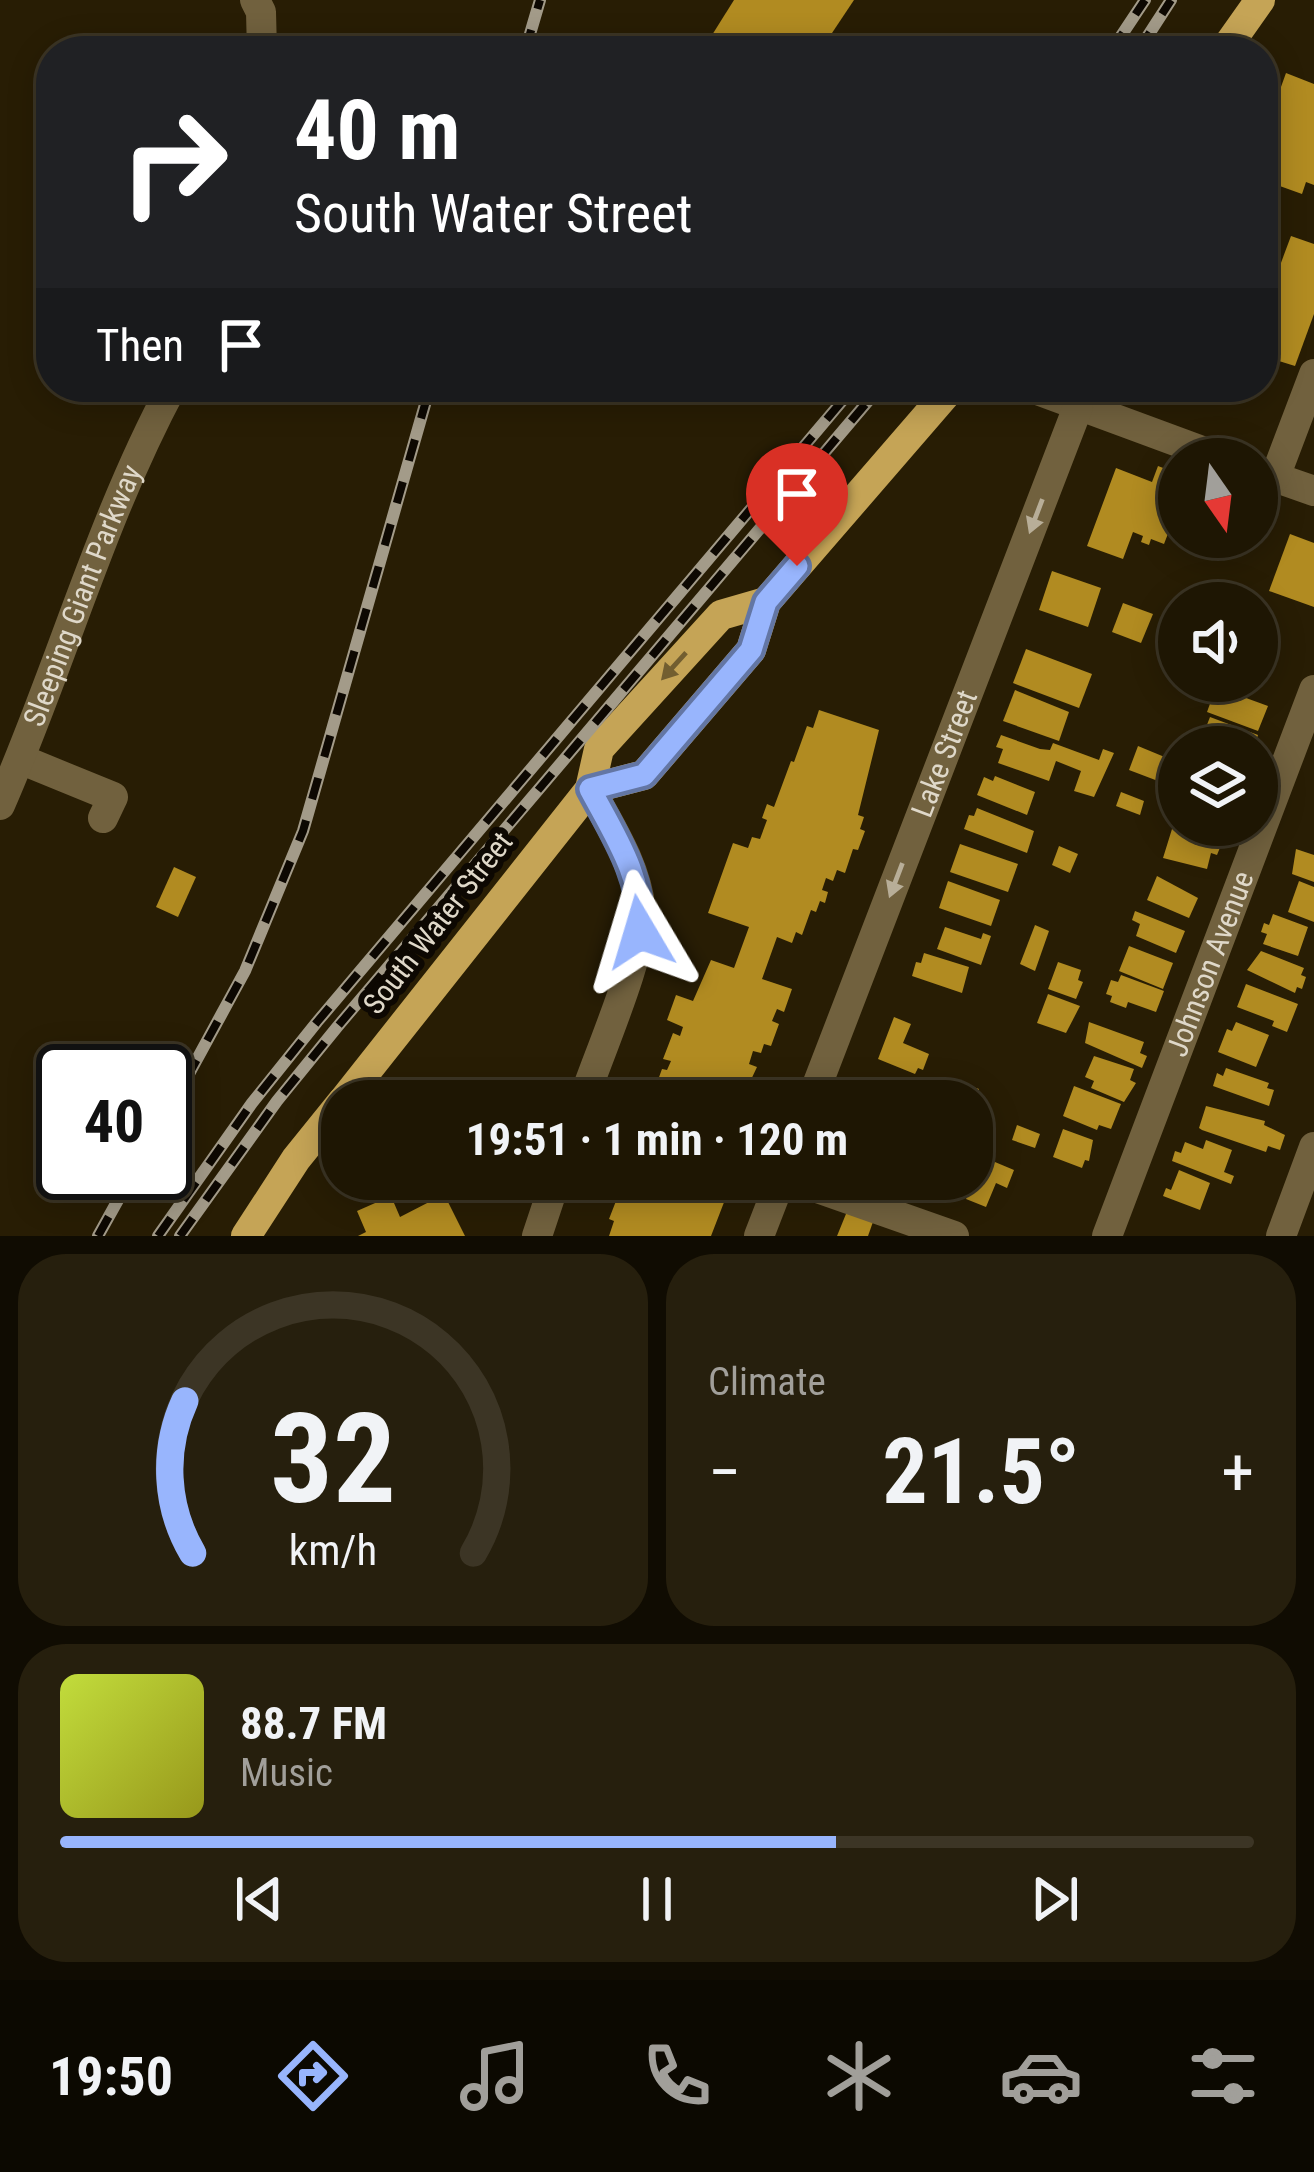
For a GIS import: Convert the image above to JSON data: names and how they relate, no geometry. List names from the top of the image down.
{
  "streets": {
    "main road": ["South Water Street"],
    "street": ["Sleeping Giant Parkway", "Lake Street", "Johnson Avenue"]
  },
  "one_way": ["Lake Street"],
  "north": "bottom",
  "page": {
    "turn": ["40 m", "South Water Street"],
    "then": "Then",
    "limit": "40",
    "trip": "19:51 · 1 min · 120 m",
    "tile": "Climate",
    "heat": ["−", "21.5°", "+"],
    "song": ["88.7 FM", "Music"],
    "tabs": "19:50",
    "gauge": ["32", "km/h"]
  }
}
